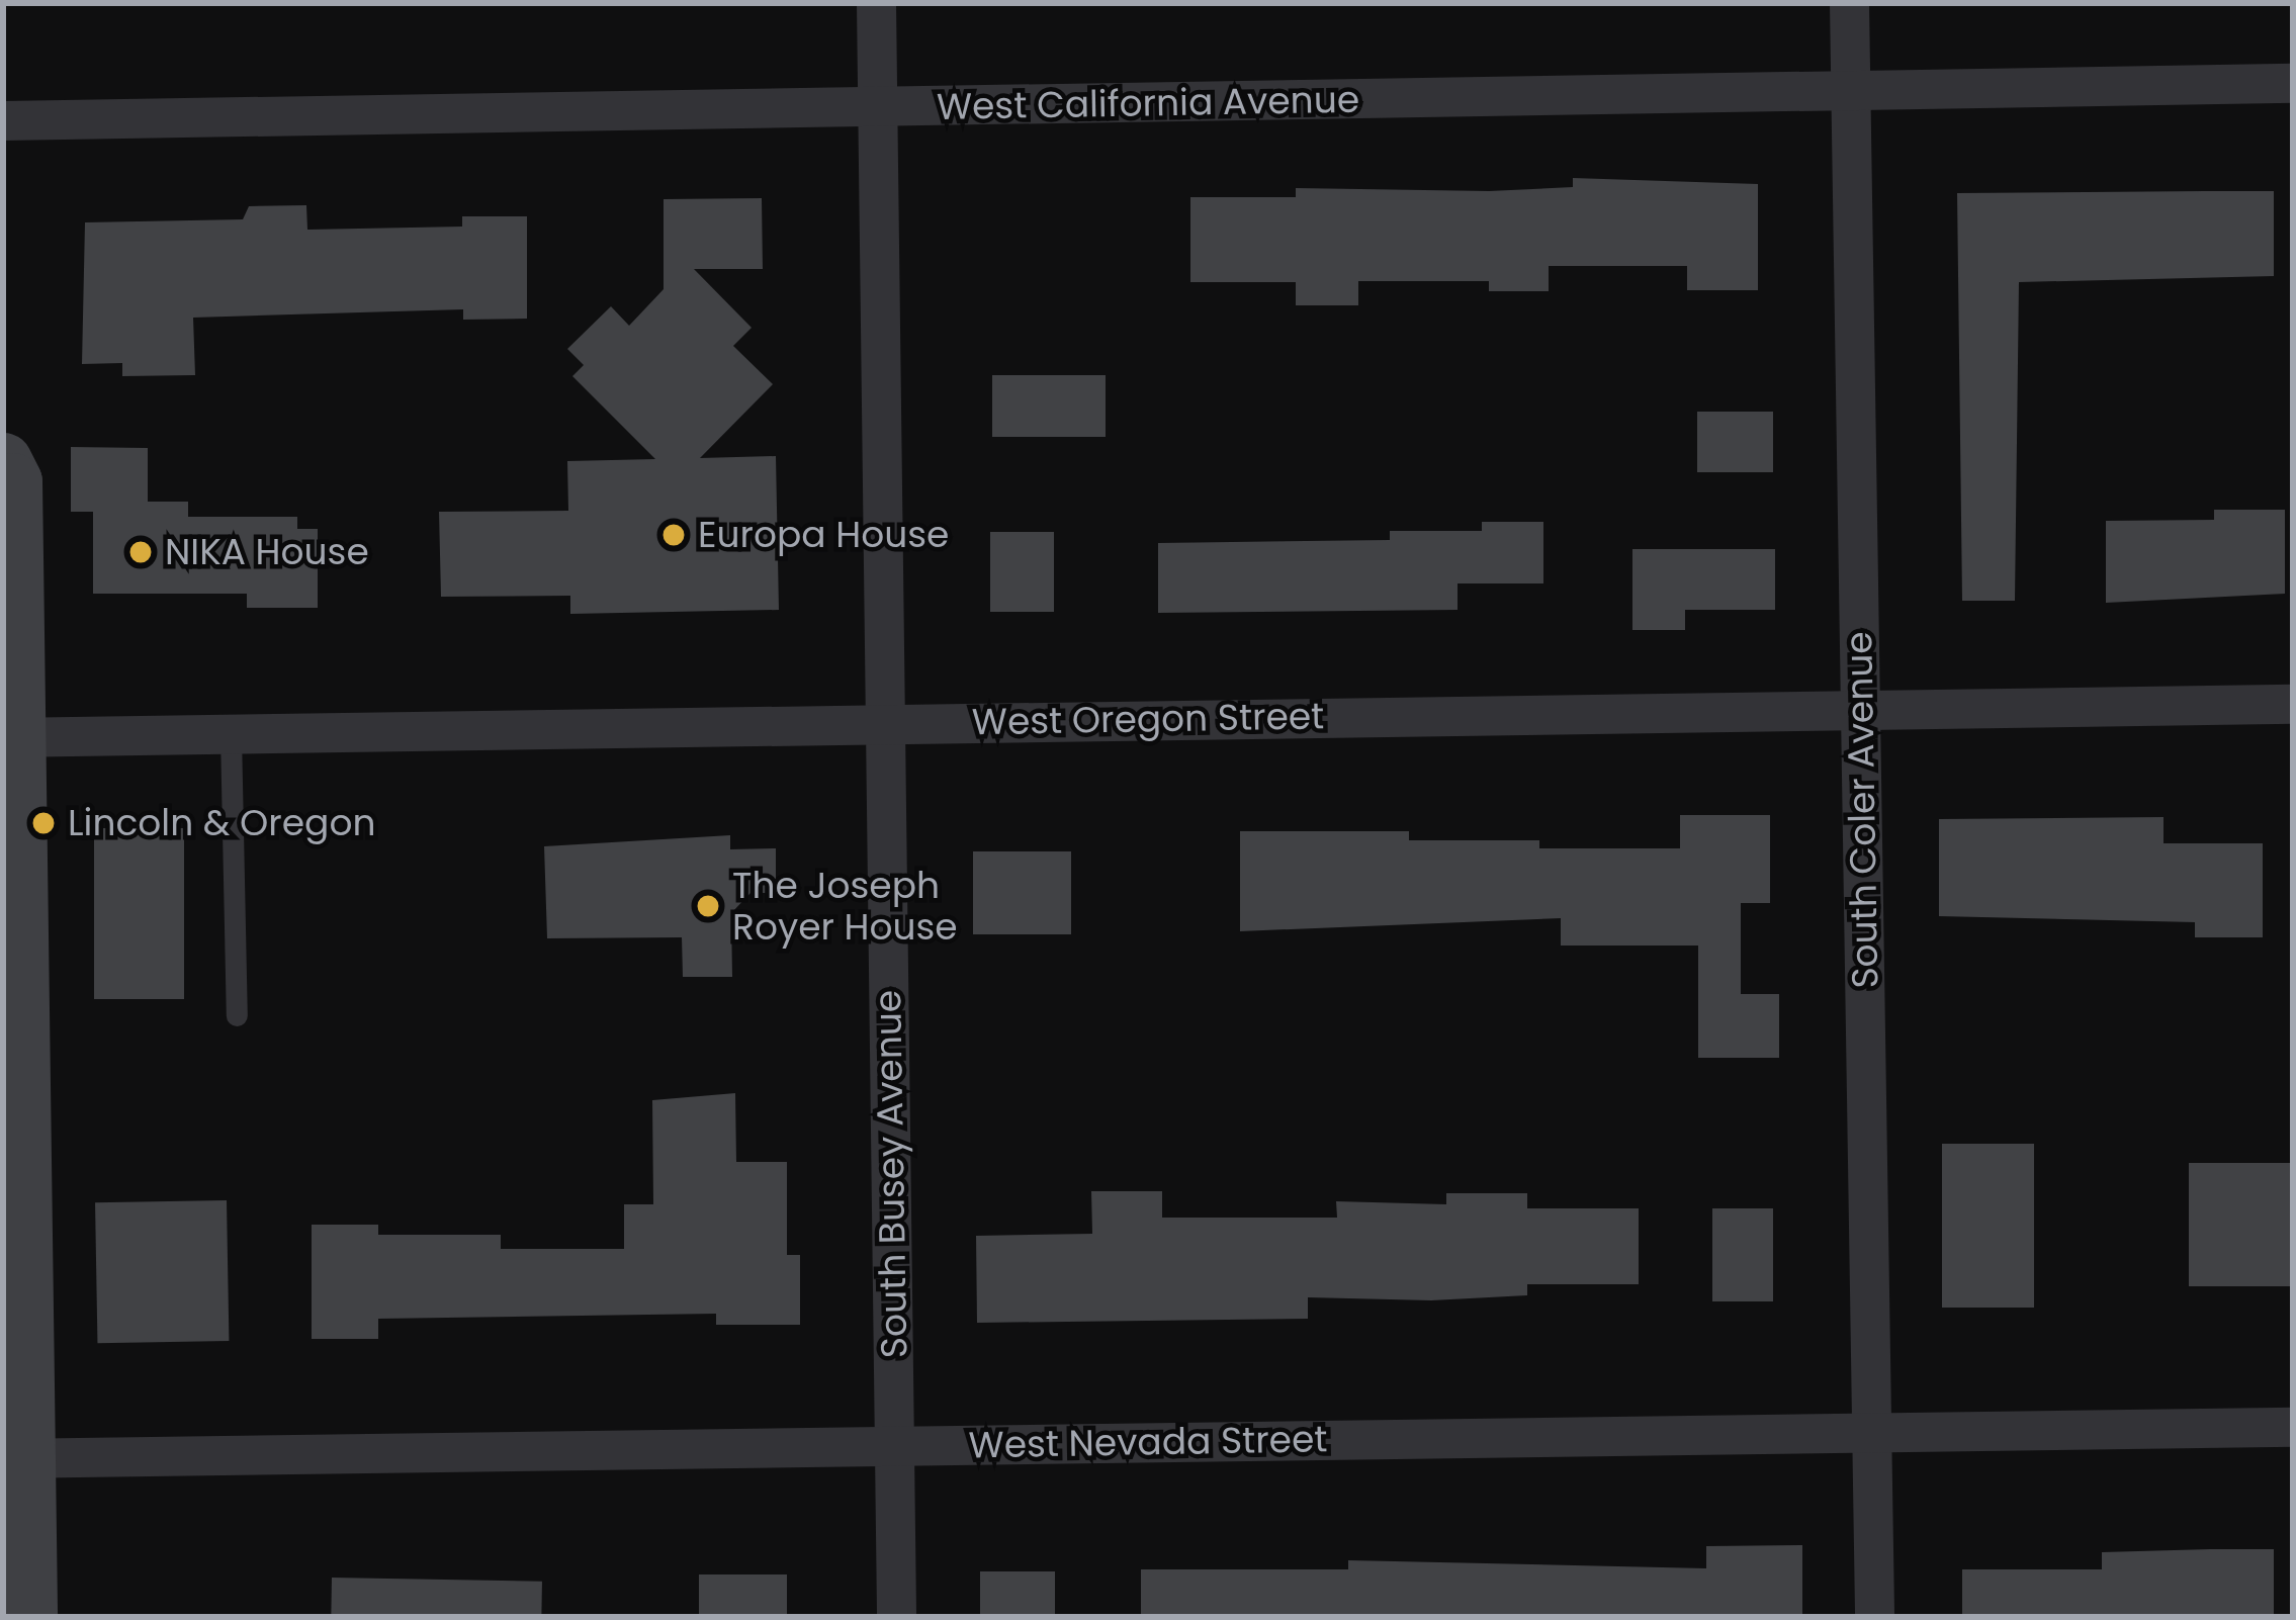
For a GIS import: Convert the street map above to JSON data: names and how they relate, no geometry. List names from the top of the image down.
{
  "streets": {
    "street": [
      "West California Avenue",
      "West Oregon Street",
      "South Coler Avenue",
      "South Busey Avenue",
      "West Nevada Street"
    ]
  },
  "crossings": [
    ["West California Avenue", "South Coler Avenue"],
    ["West California Avenue", "South Busey Avenue"],
    ["West Oregon Street", "South Coler Avenue"],
    ["West Oregon Street", "South Busey Avenue"],
    ["South Coler Avenue", "West Nevada Street"],
    ["South Busey Avenue", "West Nevada Street"]
  ],
  "places": [
    "Europa House",
    "NIKA House",
    "Lincoln & Oregon",
    "The Joseph Royer House"
  ]
}
